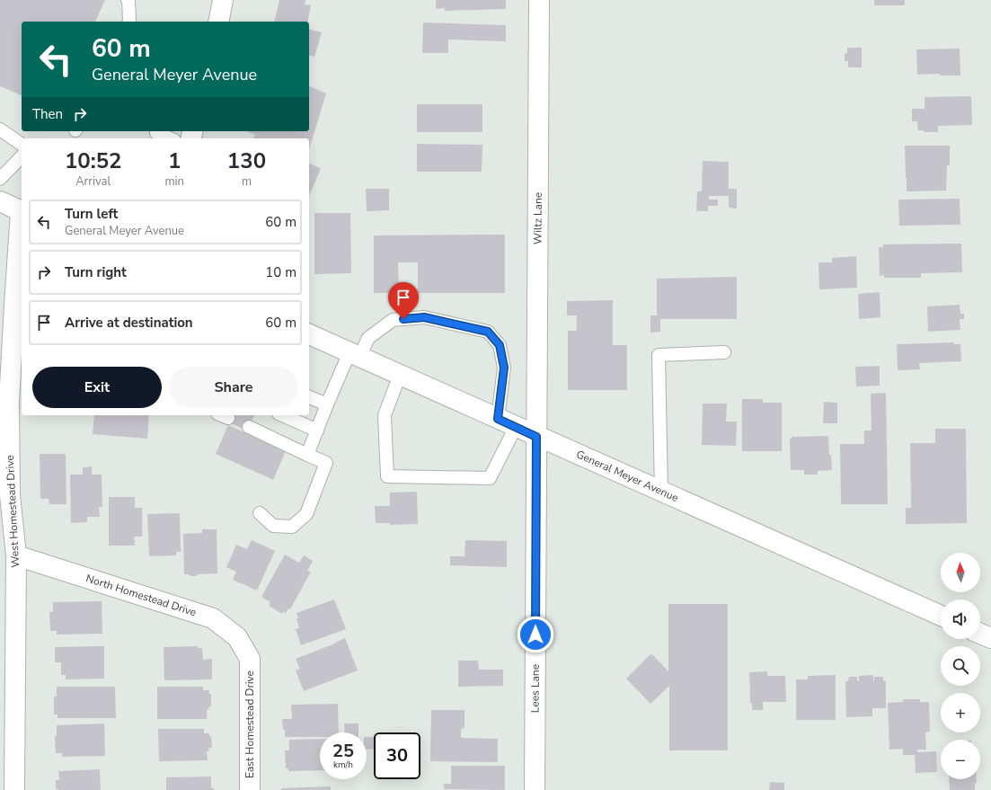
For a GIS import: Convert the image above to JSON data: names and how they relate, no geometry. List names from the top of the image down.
{
  "streets": {
    "street": [
      "Wiltz Lane",
      "General Meyer Avenue",
      "West Homestead Drive",
      "North Homestead Drive",
      "Lees Lane",
      "East Homestead Drive"
    ]
  },
  "crossings": [
    ["Wiltz Lane", "General Meyer Avenue"],
    ["Wiltz Lane", "Lees Lane"],
    ["General Meyer Avenue", "Lees Lane"],
    ["West Homestead Drive", "North Homestead Drive"],
    ["North Homestead Drive", "East Homestead Drive"]
  ],
  "north": "top",
  "page": {
    "turn": ["60 m", "General Meyer Avenue"],
    "then": "Then",
    "eta": [
      "10:52",
      "Arrival",
      "1",
      "min",
      "130",
      "m"
    ],
    "list": [
      {
        "name": "Turn left",
        "note": "General Meyer Avenue",
        "value": "60 m"
      },
      {
        "name": "Turn right",
        "value": "10 m"
      },
      {
        "name": "Arrive at destination",
        "value": "60 m"
      }
    ],
    "buttons": ["Exit", "Share"],
    "map_buttons": ["+", "−"],
    "speed": "25 km/h",
    "limit": "30"
  }
}
